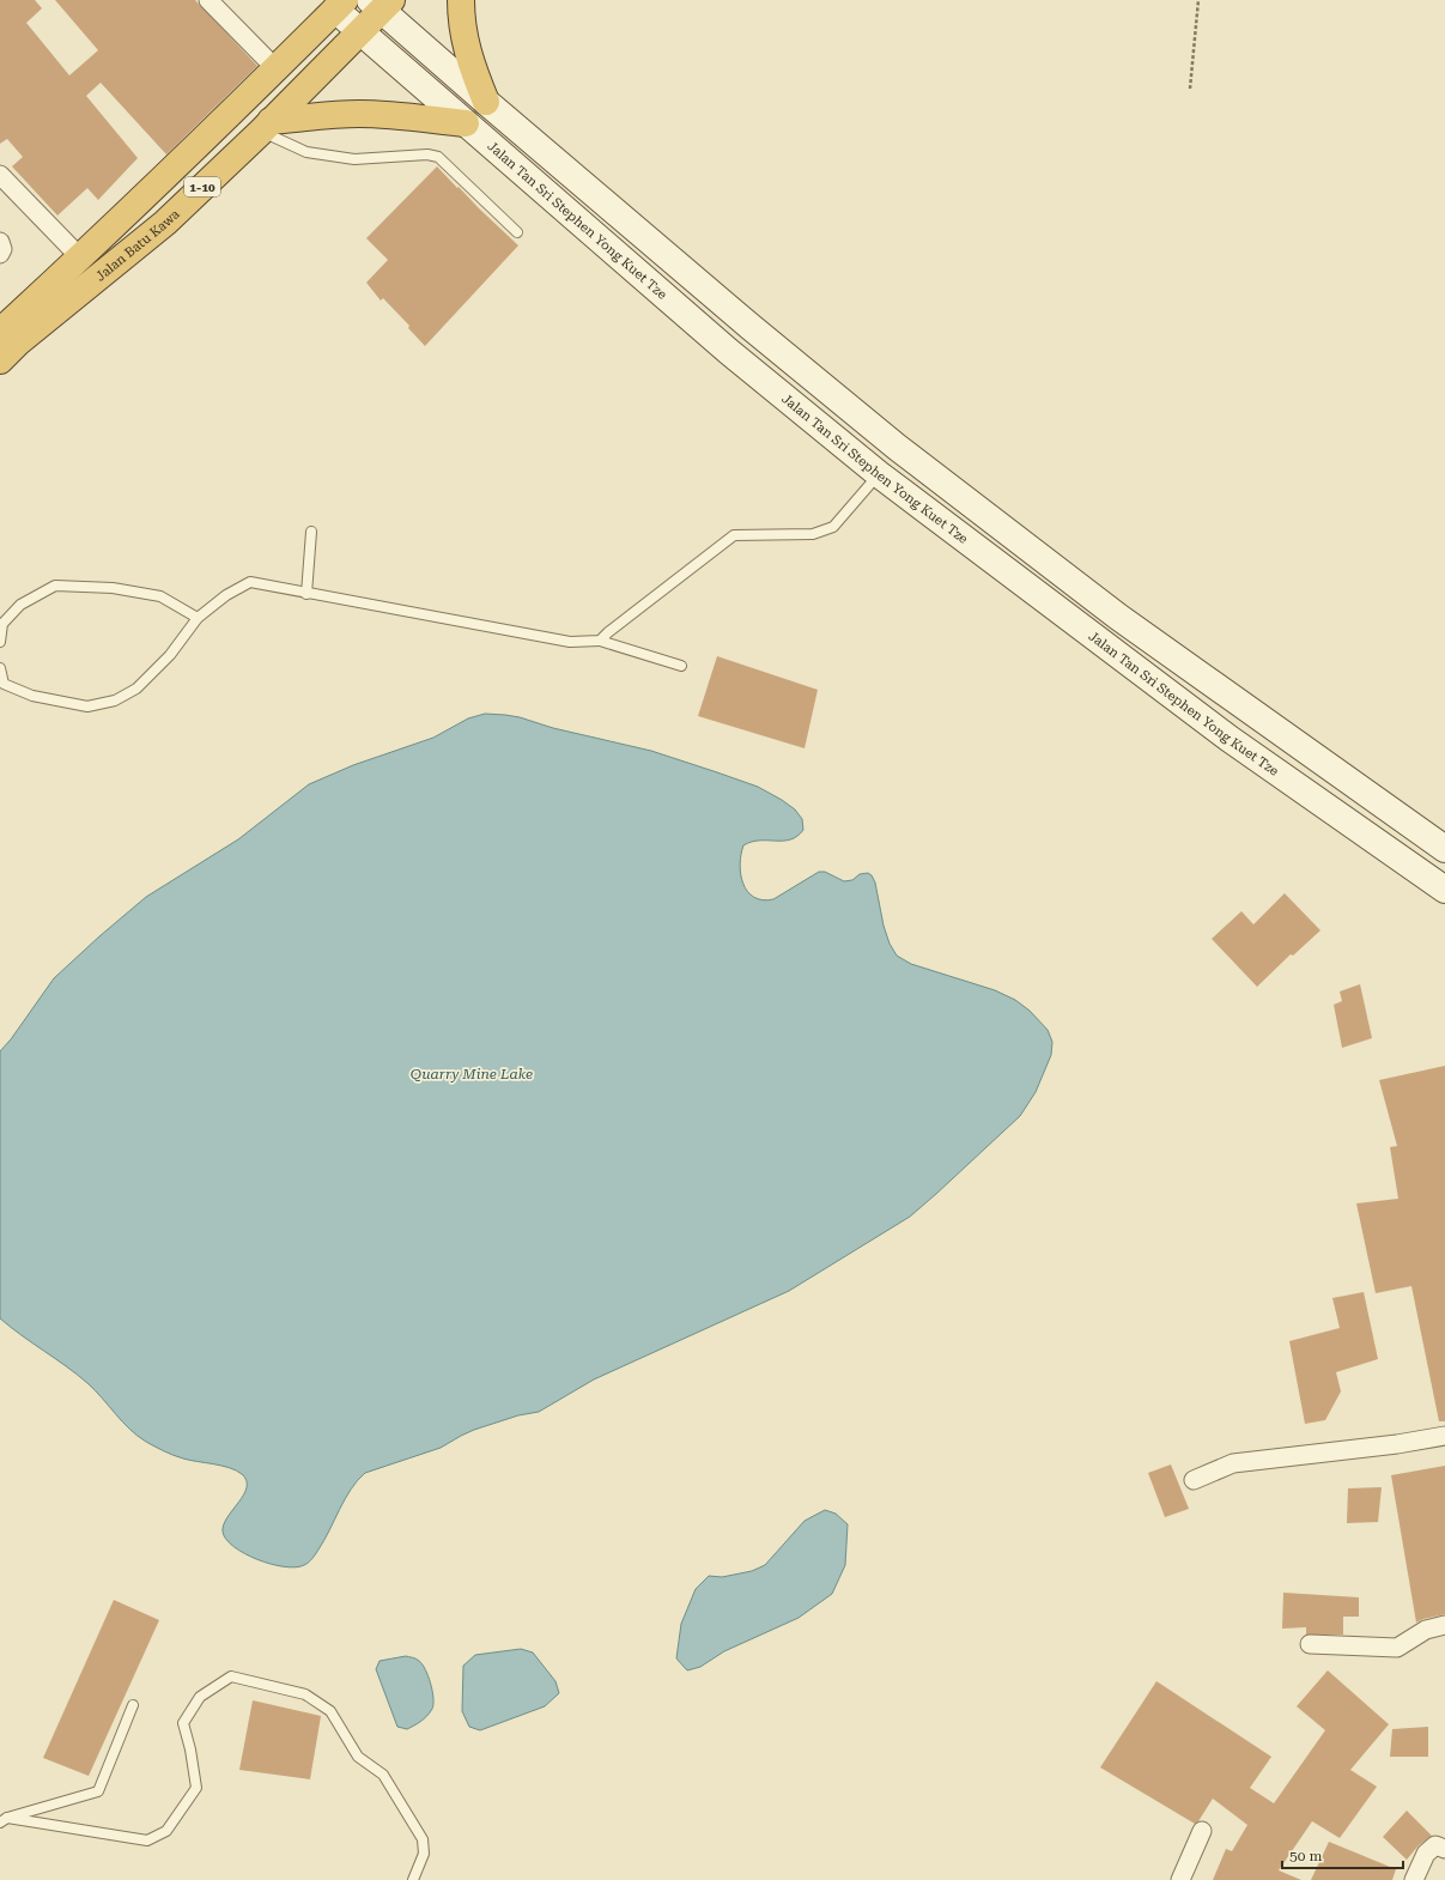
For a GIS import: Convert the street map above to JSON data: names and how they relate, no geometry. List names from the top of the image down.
{
  "streets": {
    "highway": ["1-10", "Jalan Batu Kawa"],
    "main road": ["Jalan Tan Sri Stephen Yong Kuet Tze"]
  },
  "crossings": [
    ["Jalan Tan Sri Stephen Yong Kuet Tze", "Jalan Batu Kawa"]
  ],
  "water": ["Quarry Mine Lake"],
  "scale_bar": "50 m"
}
